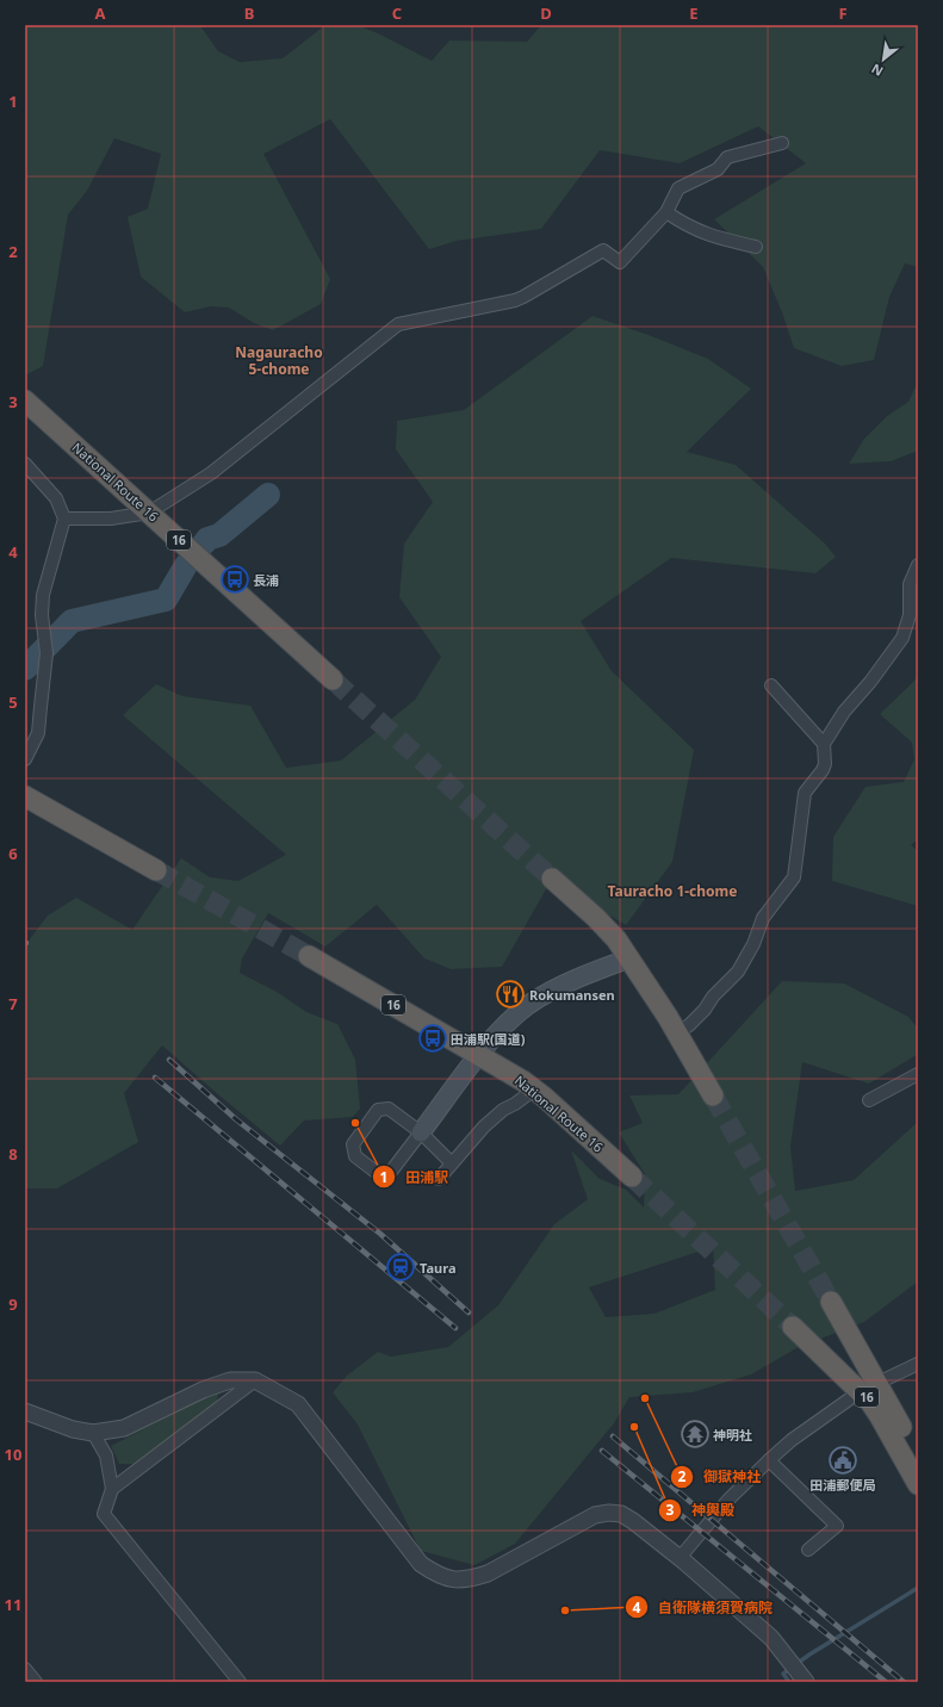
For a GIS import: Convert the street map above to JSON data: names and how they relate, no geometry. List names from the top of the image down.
{
  "streets": {
    "highway": ["National Route 16", "16"]
  },
  "districts": ["Nagauracho 5-chome", "Tauracho 1-chome"],
  "places": {
    "bus stop": ["長浦", "田浦駅(国道)"],
    "restaurant": ["Rokumansen"],
    "other": [
      "田浦駅",
      "御獄神社",
      "神輿殿",
      "自衛隊横須賀病院"
    ],
    "station": ["Taura"],
    "temple": ["神明社"],
    "public building": ["田浦郵便局"]
  },
  "north": "bottom left",
  "grid": {
    "columns": [
      "A",
      "B",
      "C",
      "D",
      "E",
      "F"
    ],
    "rows": [
      "1",
      "2",
      "3",
      "4",
      "5",
      "6",
      "7",
      "8",
      "9",
      "10",
      "11"
    ]
  }
}
